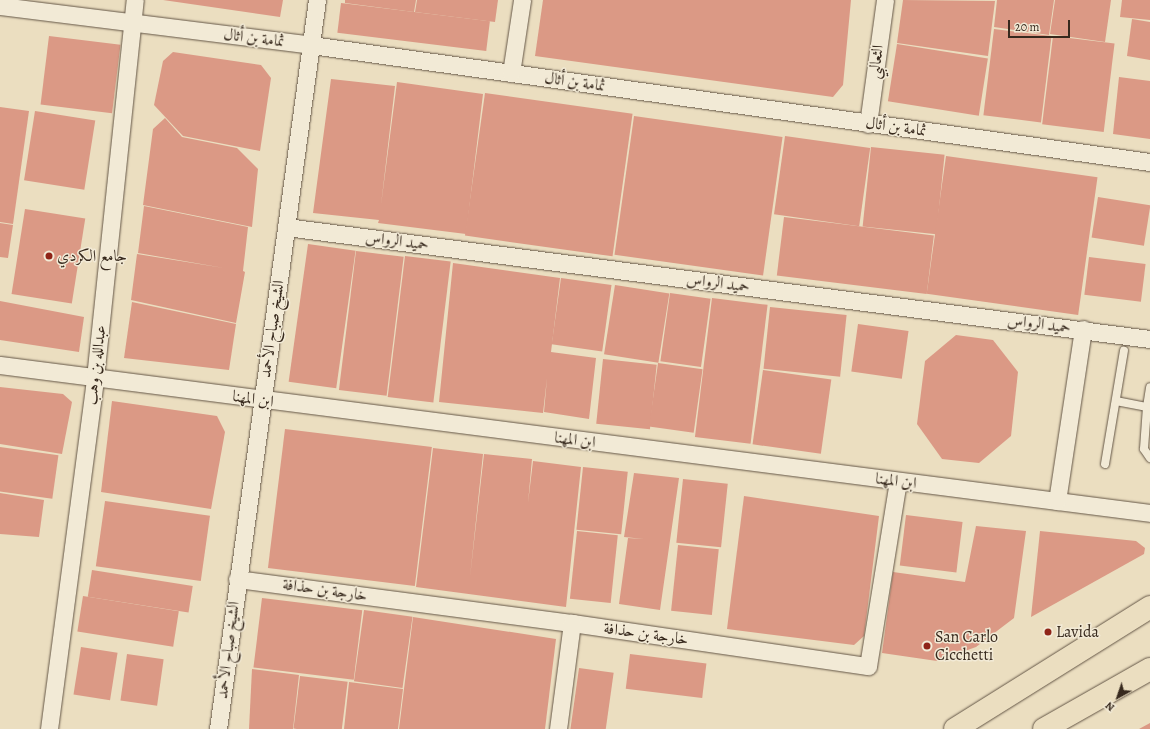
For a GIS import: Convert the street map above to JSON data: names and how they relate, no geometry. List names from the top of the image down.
{
  "streets": {
    "street": [
      "ثمامة بن أثال",
      "الثعالبي",
      "حميد الرواس",
      "الشيخ صباح الأحمد",
      "عبدالله بن وهب",
      "ابن المهنا",
      "خارجة بن حذافة"
    ]
  },
  "crossings": [
    ["ثمامة بن أثال", "الثعالبي"],
    ["ثمامة بن أثال", "الشيخ صباح الأحمد"],
    ["ثمامة بن أثال", "عبدالله بن وهب"],
    ["حميد الرواس", "الشيخ صباح الأحمد"],
    ["الشيخ صباح الأحمد", "ابن المهنا"],
    ["الشيخ صباح الأحمد", "خارجة بن حذافة"],
    ["عبدالله بن وهب", "ابن المهنا"],
    ["ابن المهنا", "خارجة بن حذافة"]
  ],
  "places": ["جامع الكردي", "Lavida", "San Carlo Cicchetti"],
  "scale_bar": "20 m",
  "north": "bottom left"
}
